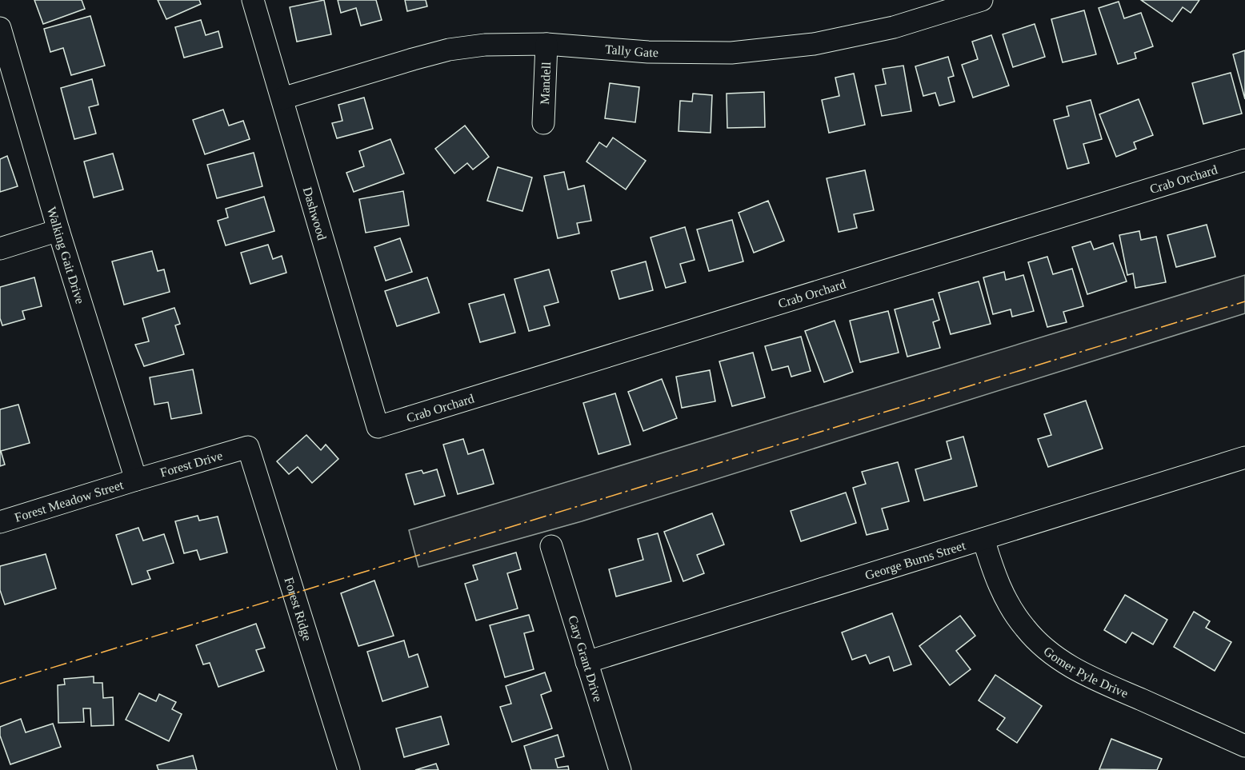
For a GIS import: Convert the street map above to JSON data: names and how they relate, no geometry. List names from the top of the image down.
{
  "streets": {
    "street": [
      "Tally Gate",
      "Mandell",
      "Crab Orchard",
      "Dashwood",
      "Walking Gait Drive",
      "Forest Drive",
      "Forest Meadow Street",
      "George Burns Street",
      "Forest Ridge",
      "Cary Grant Drive",
      "Gomer Pyle Drive"
    ]
  },
  "crossings": [
    ["Tally Gate", "Mandell"],
    ["Tally Gate", "Dashwood"],
    ["Crab Orchard", "Dashwood"],
    ["Walking Gait Drive", "Forest Drive"],
    ["Walking Gait Drive", "Forest Meadow Street"],
    ["Forest Drive", "Forest Meadow Street"],
    ["Forest Drive", "Forest Ridge"],
    ["George Burns Street", "Cary Grant Drive"],
    ["George Burns Street", "Gomer Pyle Drive"]
  ]
}
